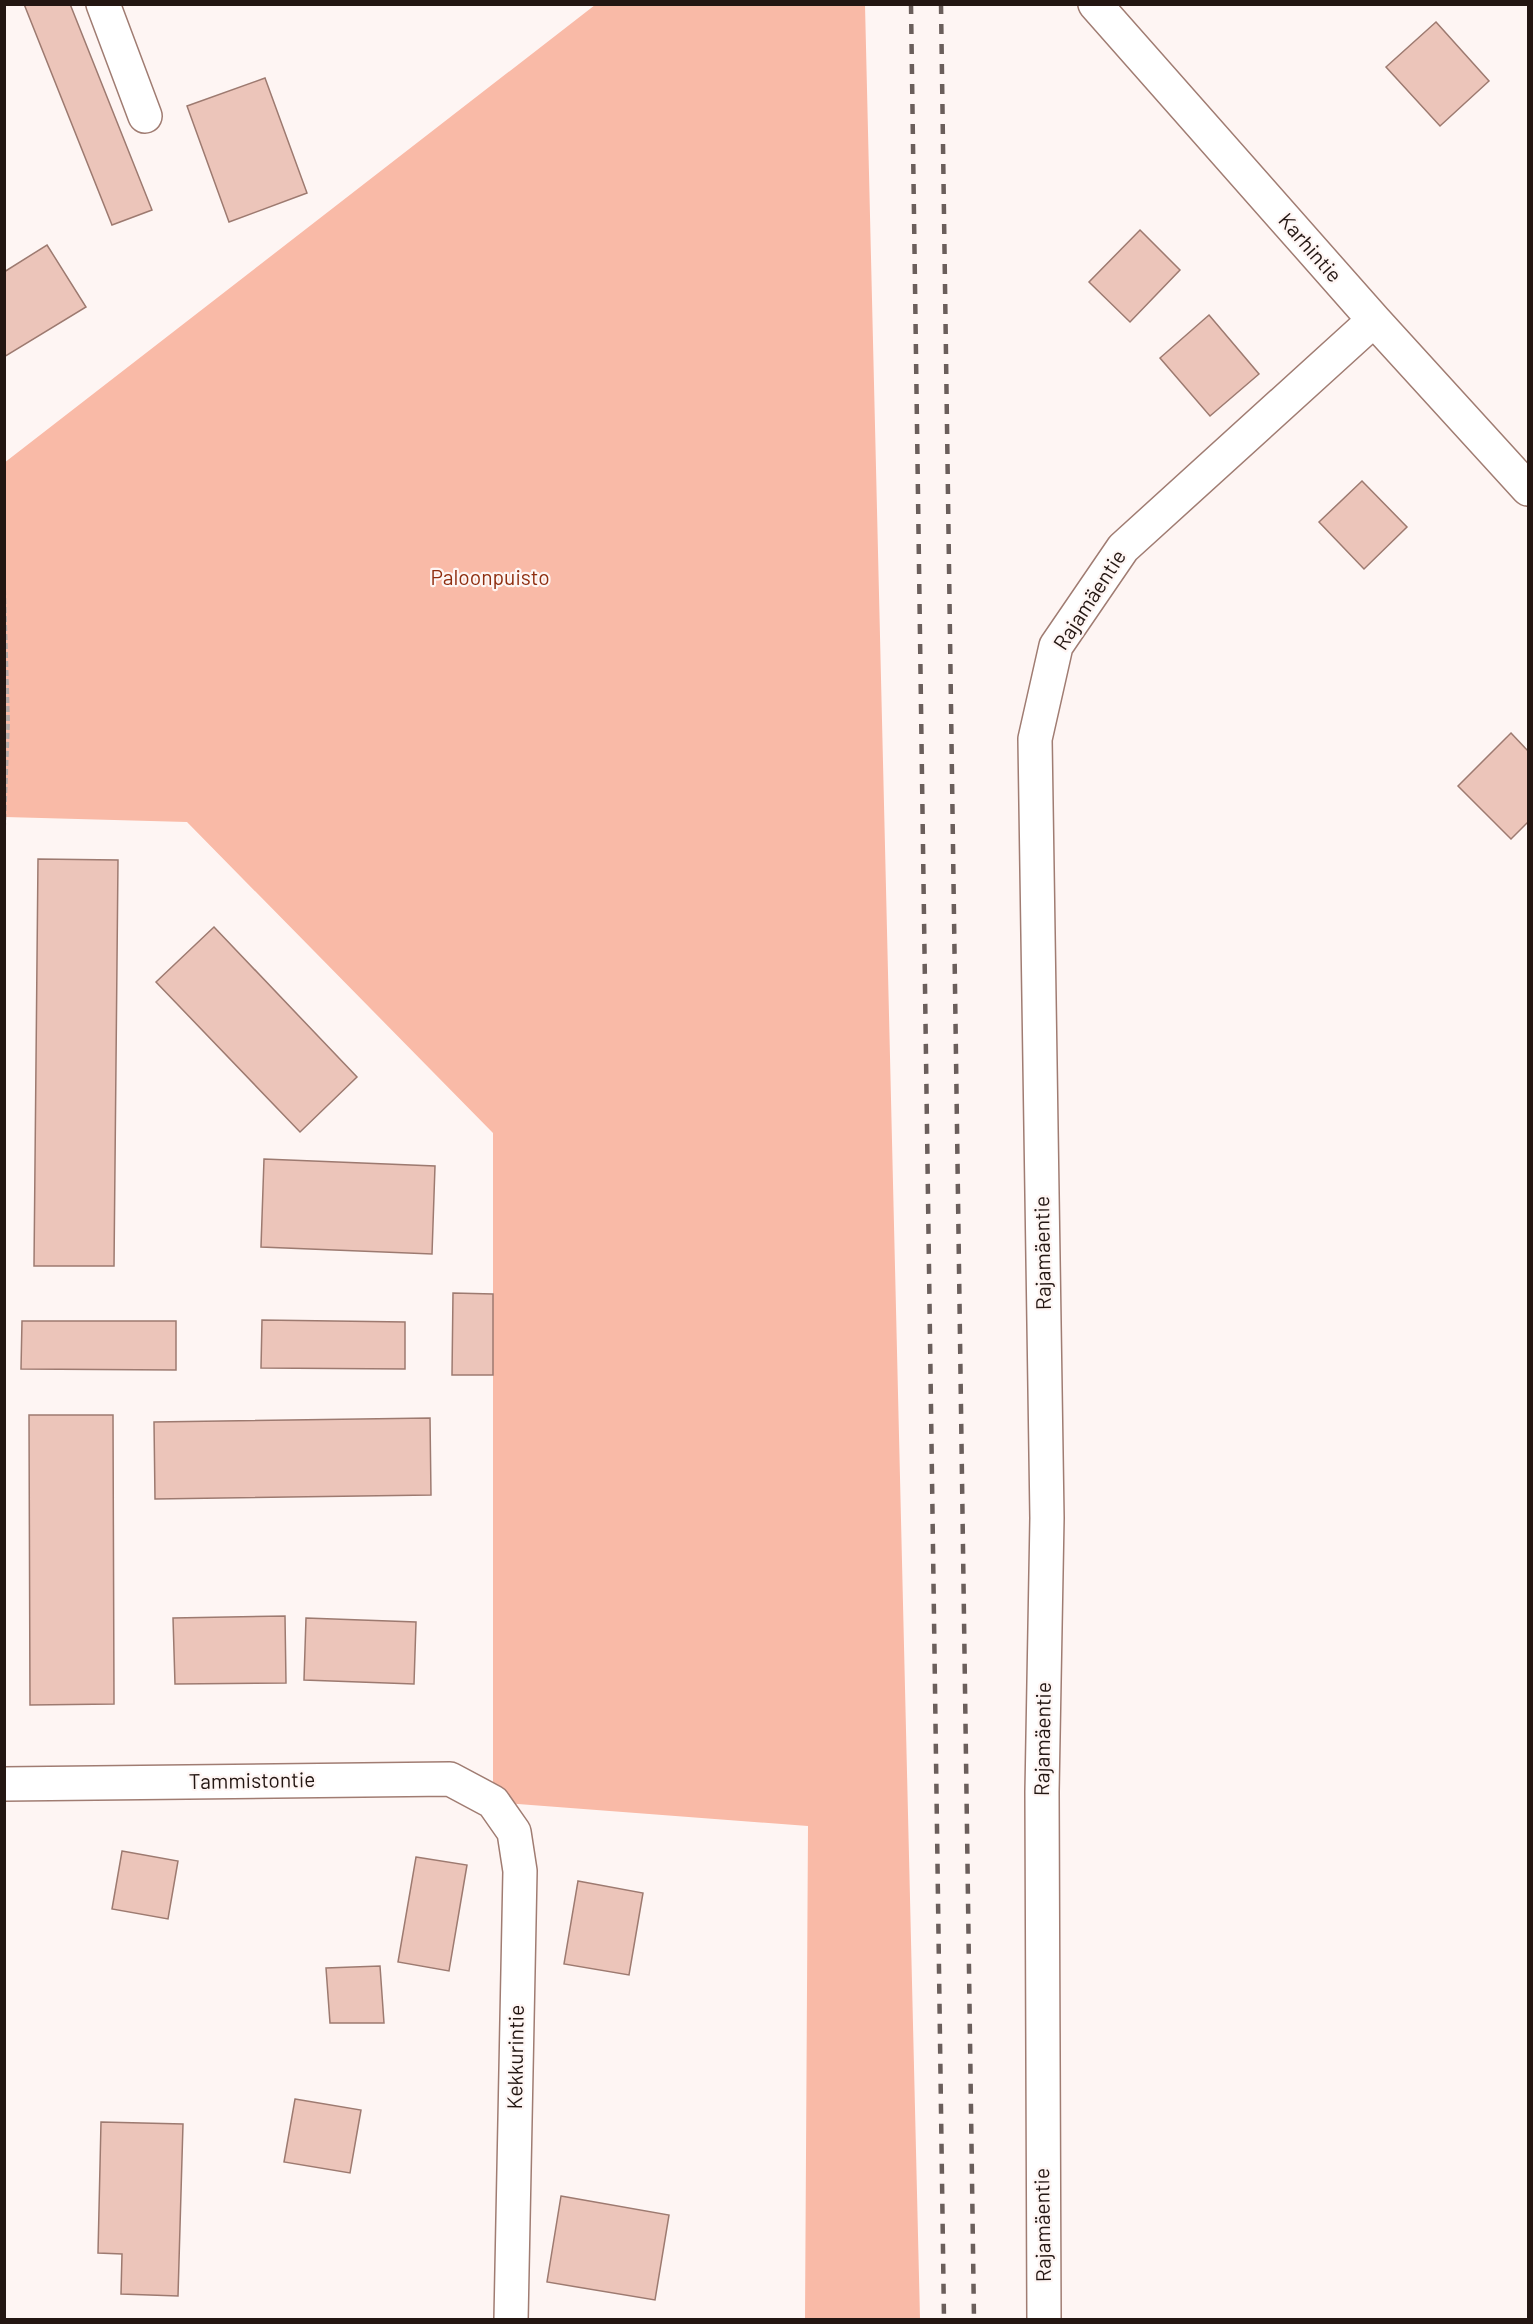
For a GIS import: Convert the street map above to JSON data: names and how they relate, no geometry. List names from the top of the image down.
{
  "streets": {
    "street": [
      "Karhintie",
      "Rajamäentie",
      "Tammistontie",
      "Kekkurintie"
    ]
  },
  "crossings": [
    ["Karhintie", "Rajamäentie"],
    ["Tammistontie", "Kekkurintie"]
  ],
  "parks": ["Paloonpuisto"]
}
